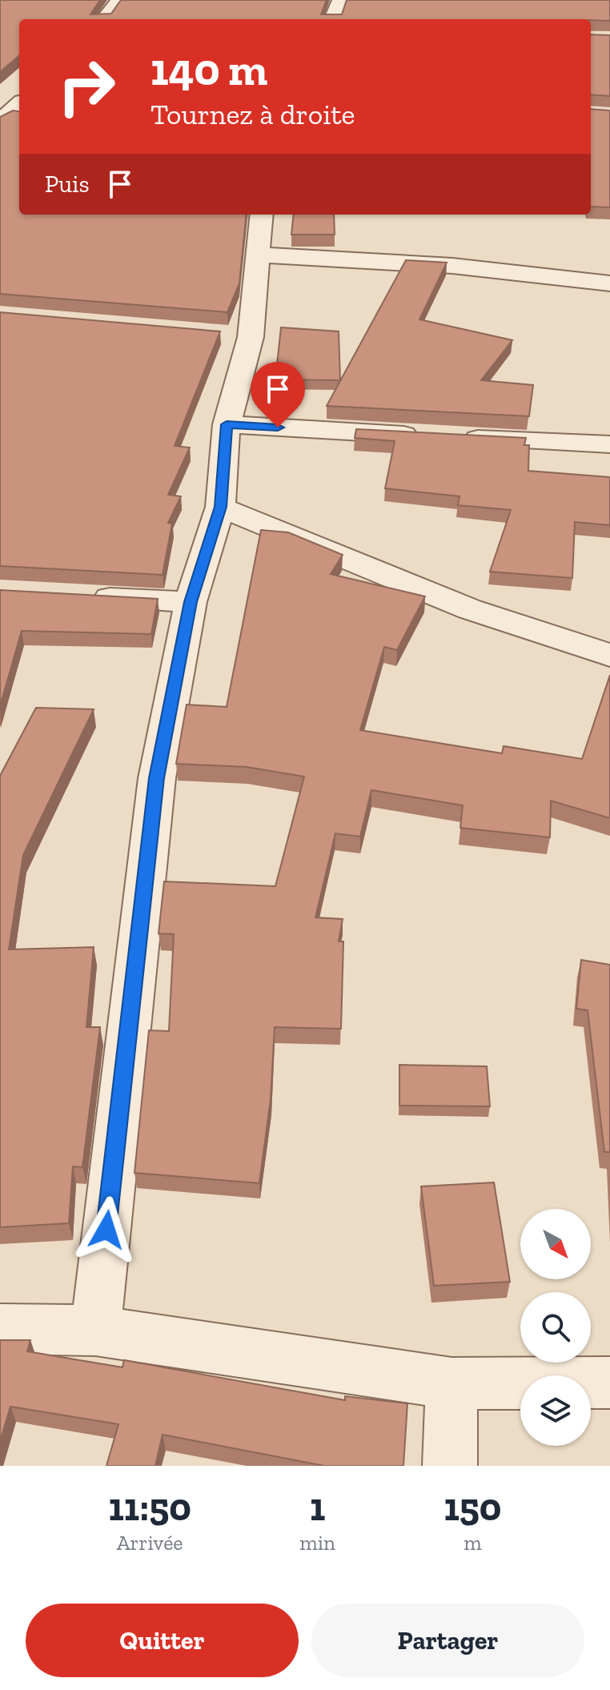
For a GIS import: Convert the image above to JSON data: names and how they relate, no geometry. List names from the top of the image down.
{
  "north": "bottom right",
  "page": {
    "turn": ["140 m", "Tournez à droite"],
    "then": "Puis",
    "eta": [
      "11:50",
      "Arrivée",
      "1",
      "min",
      "150",
      "m"
    ],
    "buttons": ["Quitter", "Partager"]
  }
}
